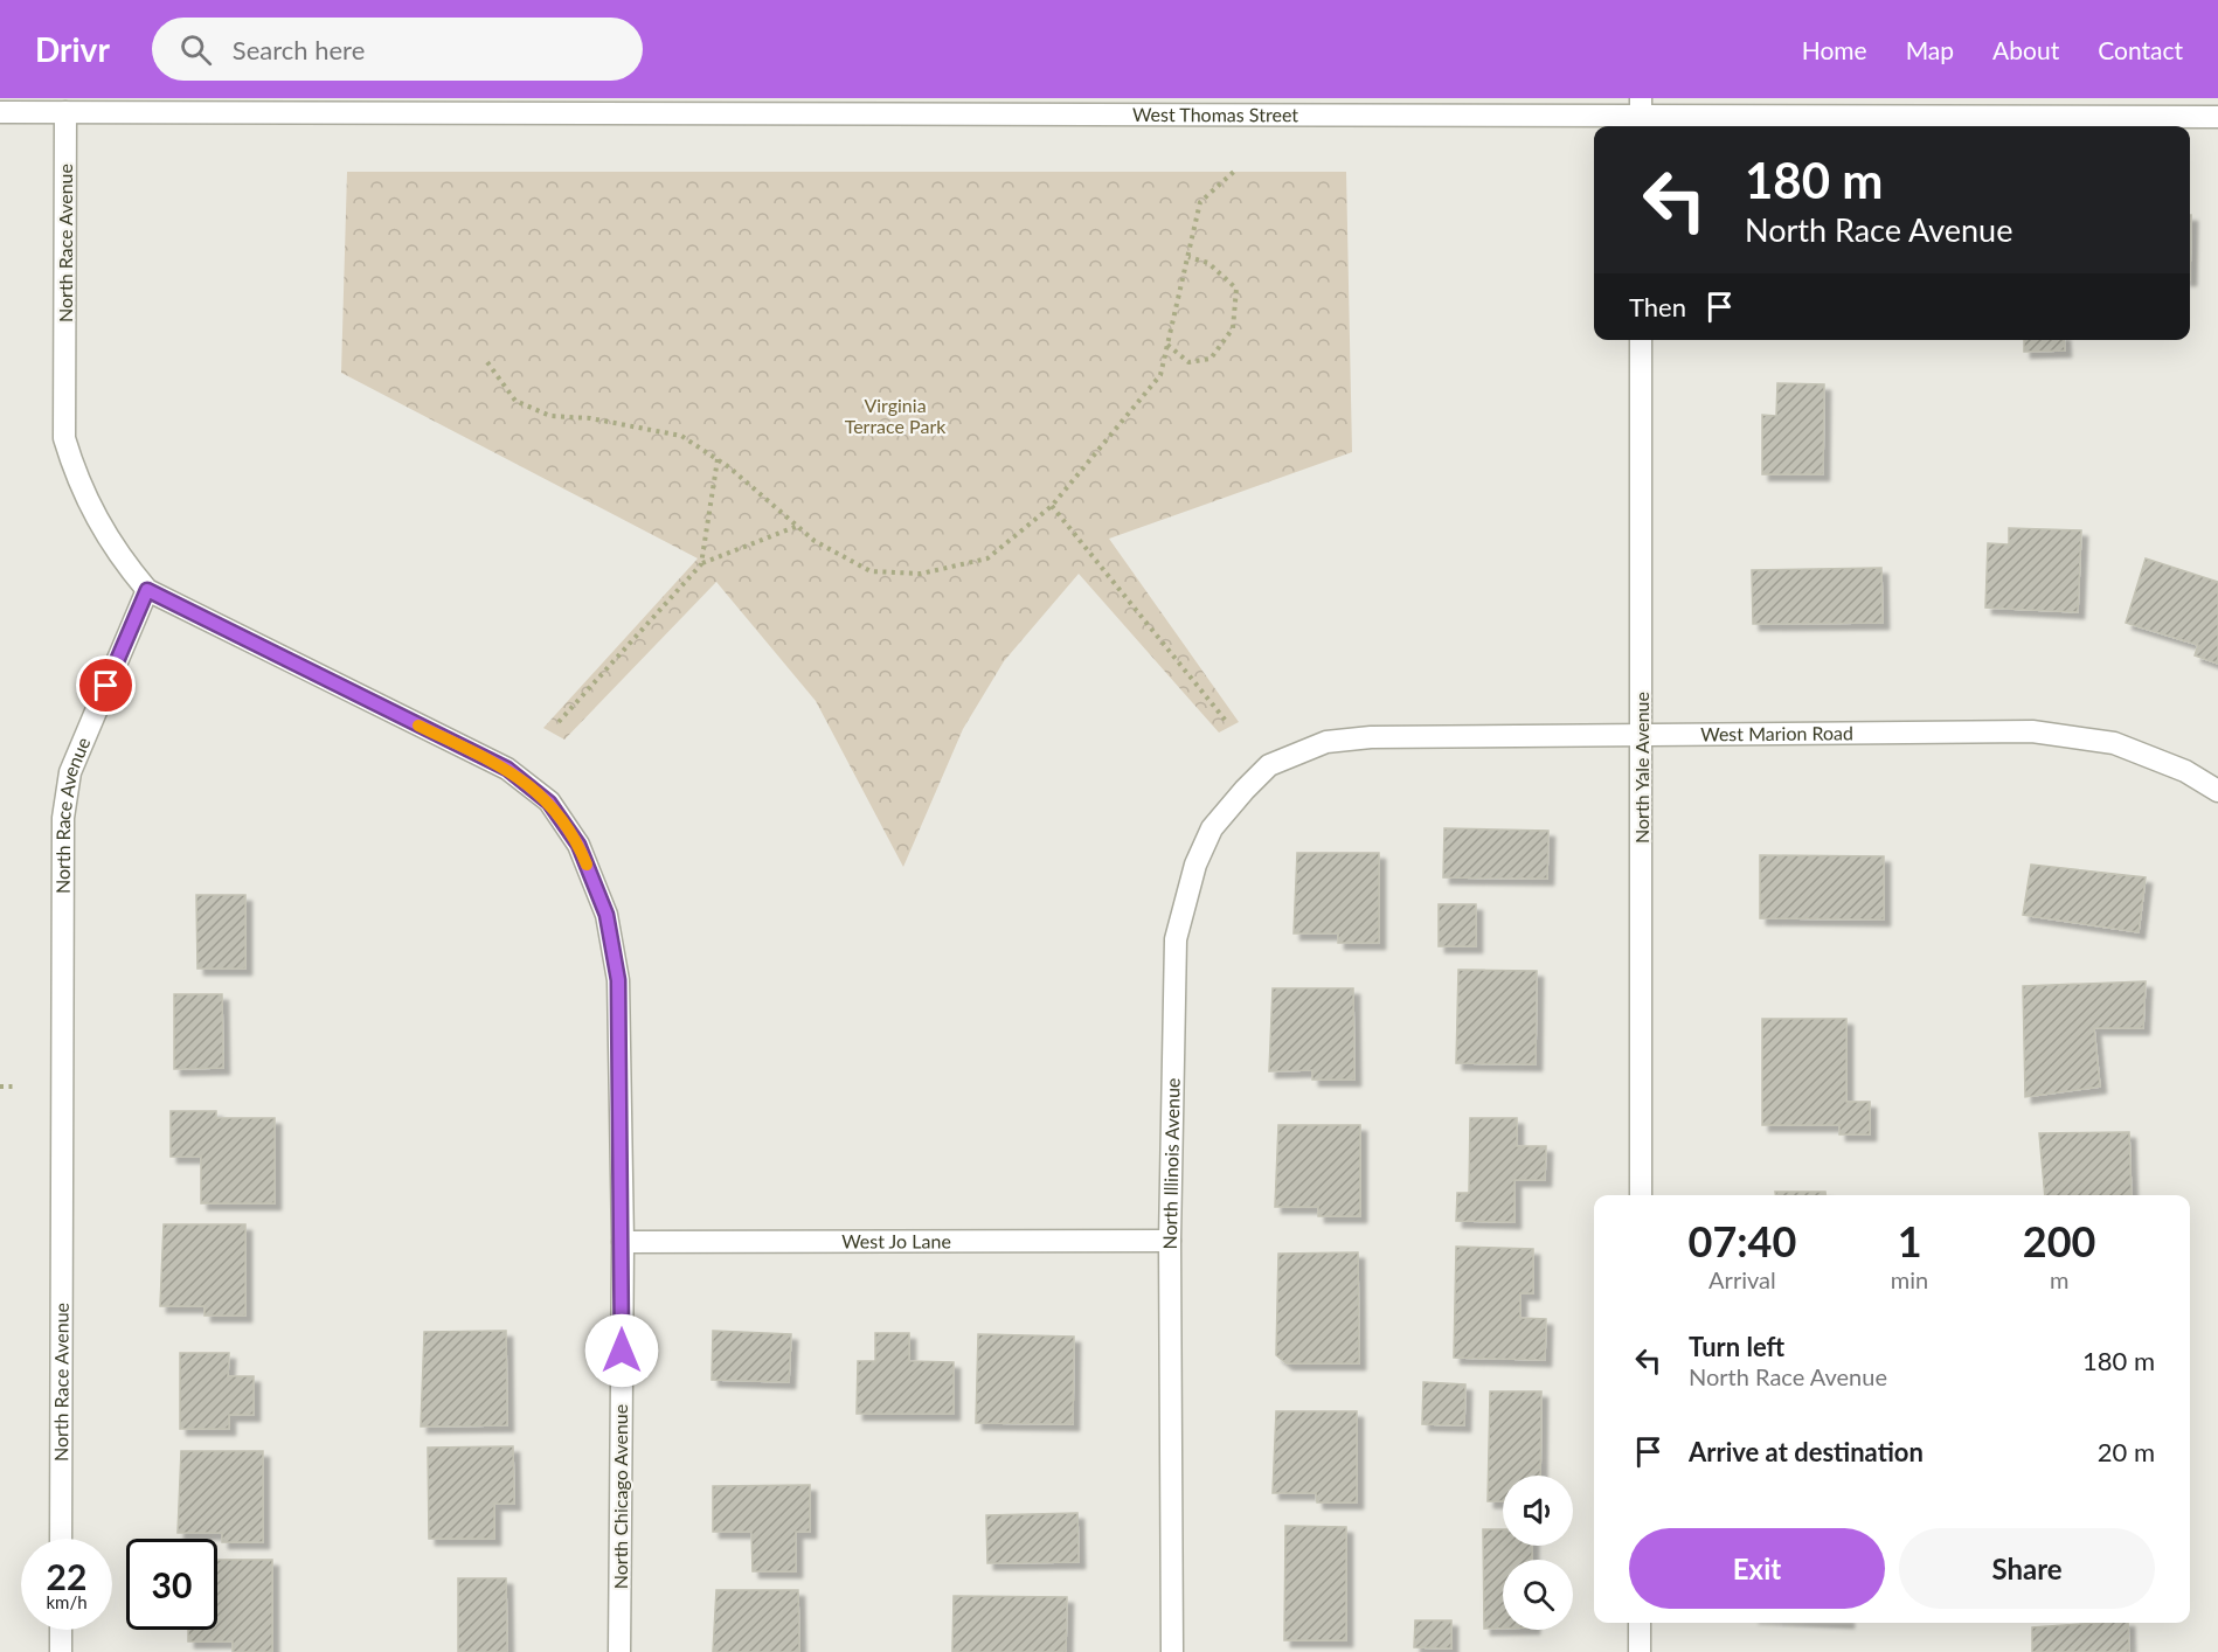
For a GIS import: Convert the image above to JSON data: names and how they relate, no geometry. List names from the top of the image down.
{
  "streets": {
    "street": [
      "West Thomas Street",
      "North Race Avenue",
      "West Marion Road",
      "North Yale Avenue",
      "North Illinois Avenue",
      "West Jo Lane",
      "North Chicago Avenue"
    ]
  },
  "crossings": [
    ["West Thomas Street", "North Race Avenue"],
    ["North Race Avenue", "North Chicago Avenue"],
    ["West Marion Road", "North Yale Avenue"],
    ["West Marion Road", "North Illinois Avenue"],
    ["North Illinois Avenue", "West Jo Lane"],
    ["West Jo Lane", "North Chicago Avenue"]
  ],
  "parks": ["Virginia Terrace Park"],
  "page": {
    "header": "Drivr",
    "search": "Search here",
    "nav": [
      "Home",
      "Map",
      "About",
      "Contact"
    ],
    "turn": ["180 m", "North Race Avenue"],
    "then": "Then",
    "eta": [
      "07:40",
      "Arrival",
      "1",
      "min",
      "200",
      "m"
    ],
    "list": [
      {
        "name": "Turn left",
        "note": "North Race Avenue",
        "value": "180 m"
      },
      {
        "name": "Arrive at destination",
        "value": "20 m"
      }
    ],
    "buttons": ["Exit", "Share"],
    "speed": "22 km/h",
    "limit": "30"
  }
}
